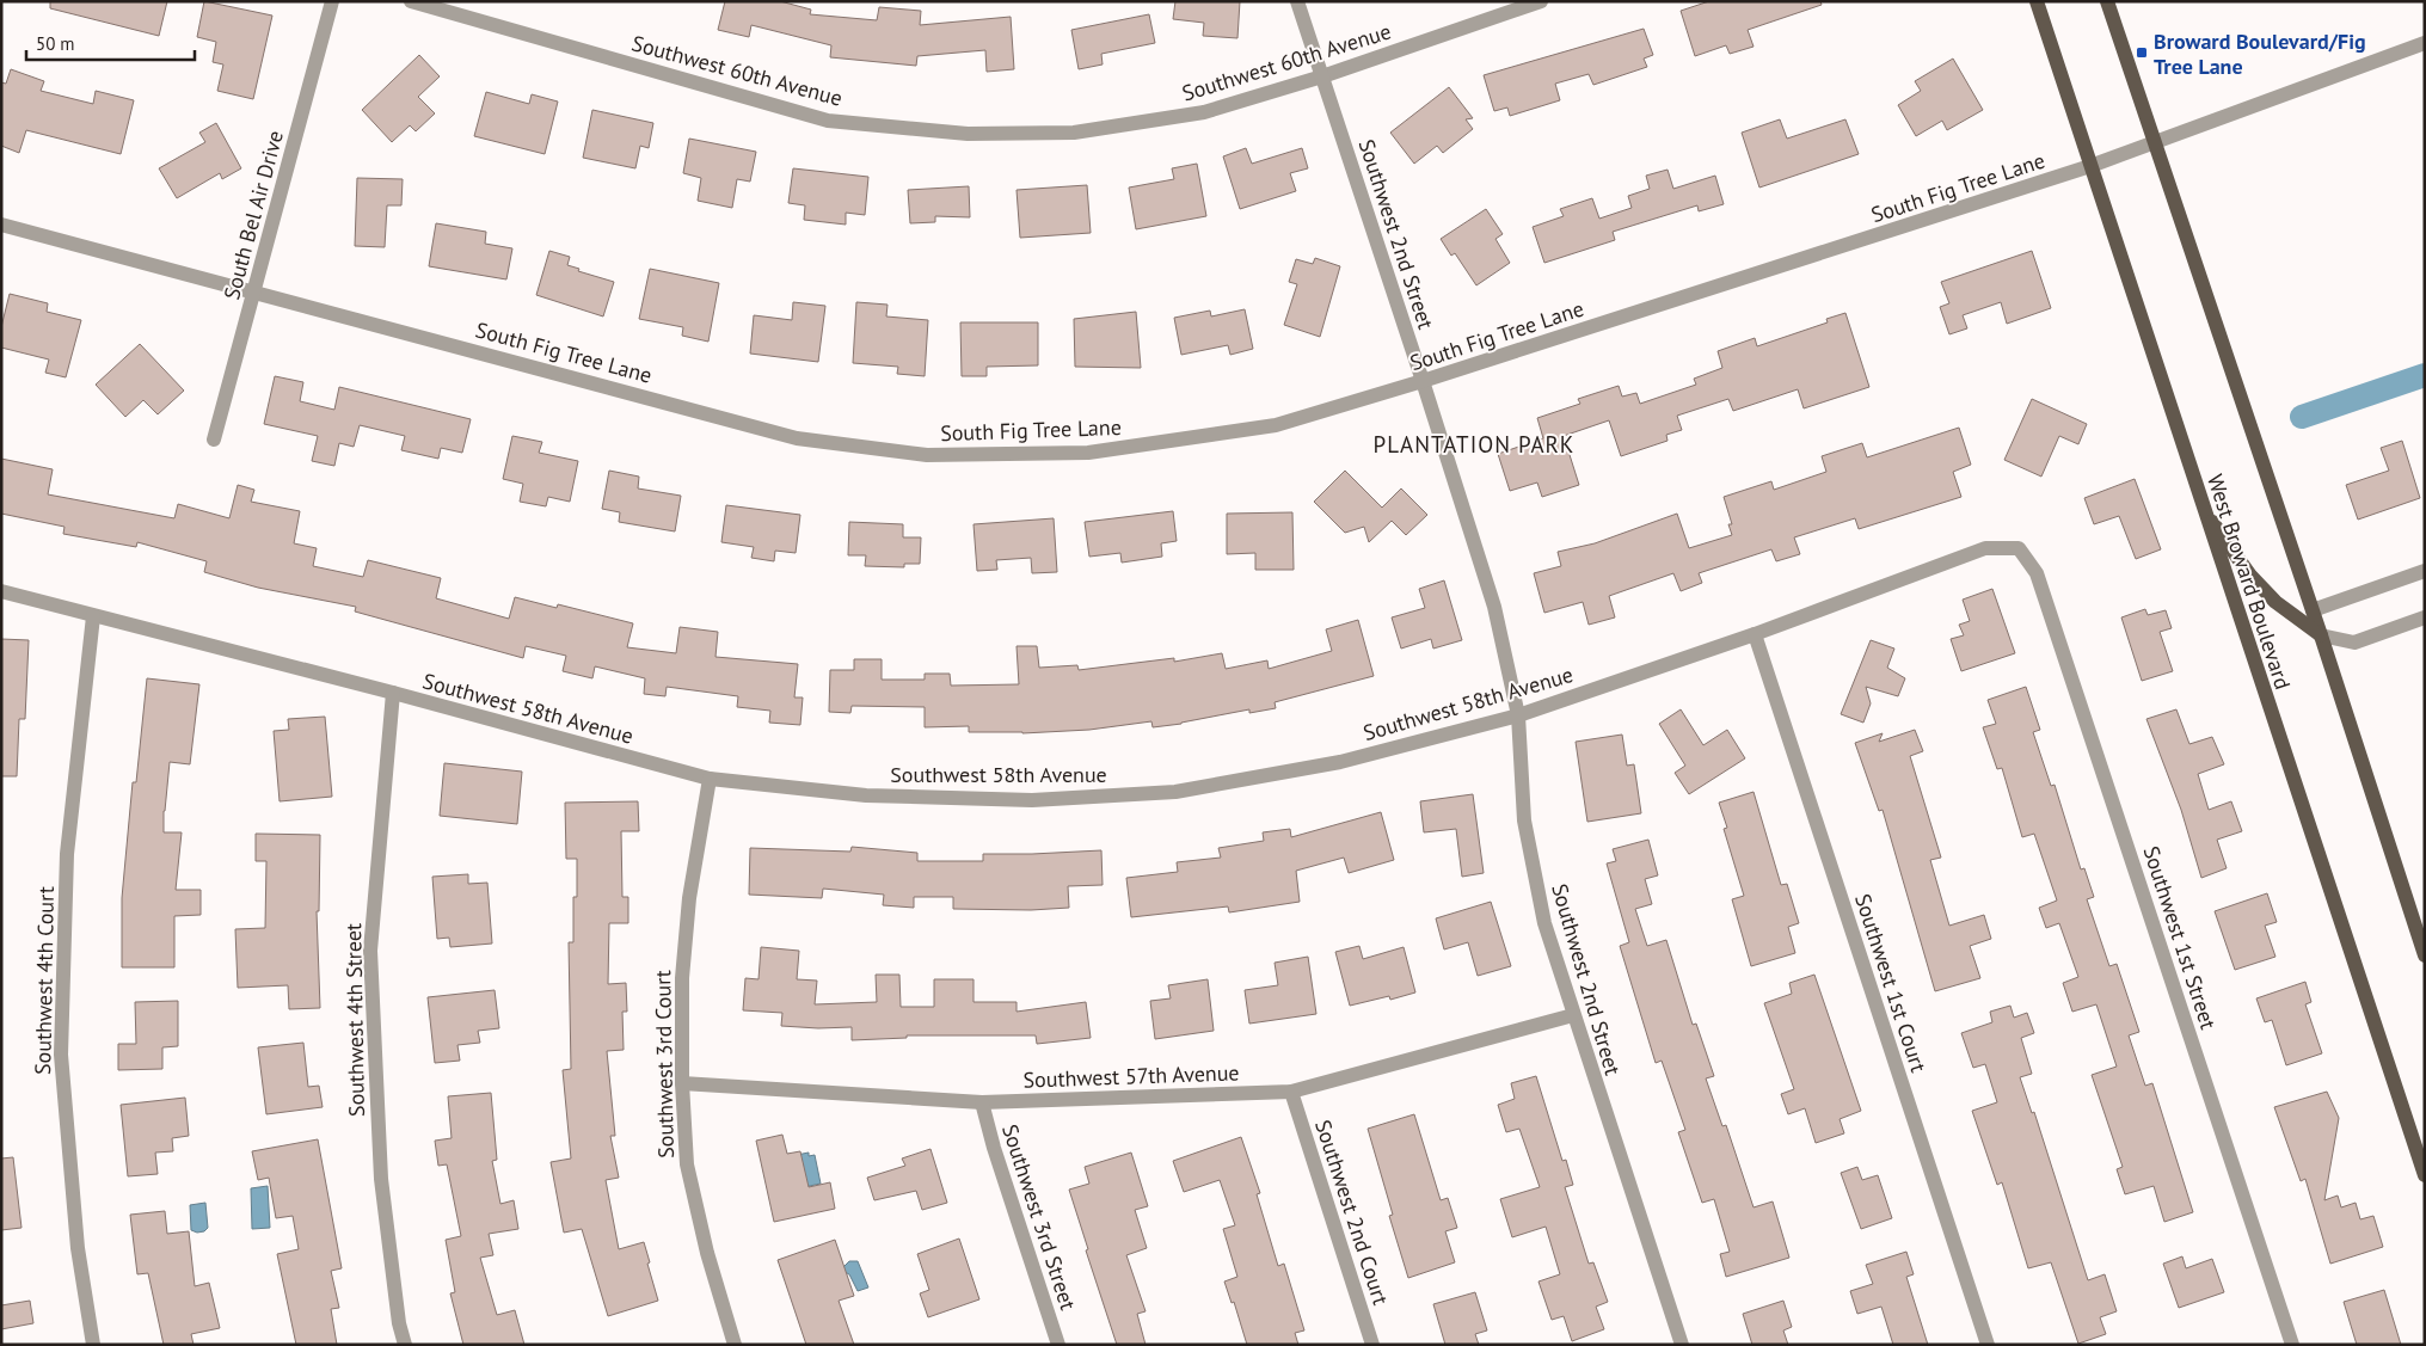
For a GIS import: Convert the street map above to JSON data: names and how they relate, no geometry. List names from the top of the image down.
{
  "streets": {
    "main road": ["West Broward Boulevard"],
    "street": [
      "Southwest 60th Avenue",
      "South Fig Tree Lane",
      "South Bel Air Drive",
      "Southwest 2nd Street",
      "Southwest 58th Avenue",
      "Southwest 1st Street",
      "Southwest 4th Court",
      "Southwest 1st Court",
      "Southwest 4th Street",
      "Southwest 3rd Court",
      "Southwest 57th Avenue",
      "Southwest 2nd Court",
      "Southwest 3rd Street"
    ]
  },
  "crossings": [
    ["Southwest 60th Avenue", "Southwest 2nd Street"],
    ["South Fig Tree Lane", "South Bel Air Drive"],
    ["South Fig Tree Lane", "Southwest 2nd Street"],
    ["South Fig Tree Lane", "West Broward Boulevard"],
    ["Southwest 2nd Street", "Southwest 58th Avenue"],
    ["Southwest 2nd Street", "Southwest 57th Avenue"],
    ["Southwest 58th Avenue", "Southwest 1st Street"],
    ["Southwest 58th Avenue", "Southwest 4th Court"],
    ["Southwest 58th Avenue", "Southwest 1st Court"],
    ["Southwest 58th Avenue", "Southwest 4th Street"],
    ["Southwest 58th Avenue", "Southwest 3rd Court"],
    ["Southwest 3rd Court", "Southwest 57th Avenue"],
    ["Southwest 57th Avenue", "Southwest 2nd Court"],
    ["Southwest 57th Avenue", "Southwest 3rd Street"]
  ],
  "districts": ["PLANTATION PARK"],
  "places": {
    "transit": ["Broward Boulevard/Fig Tree Lane"]
  },
  "scale_bar": "50 m"
}
